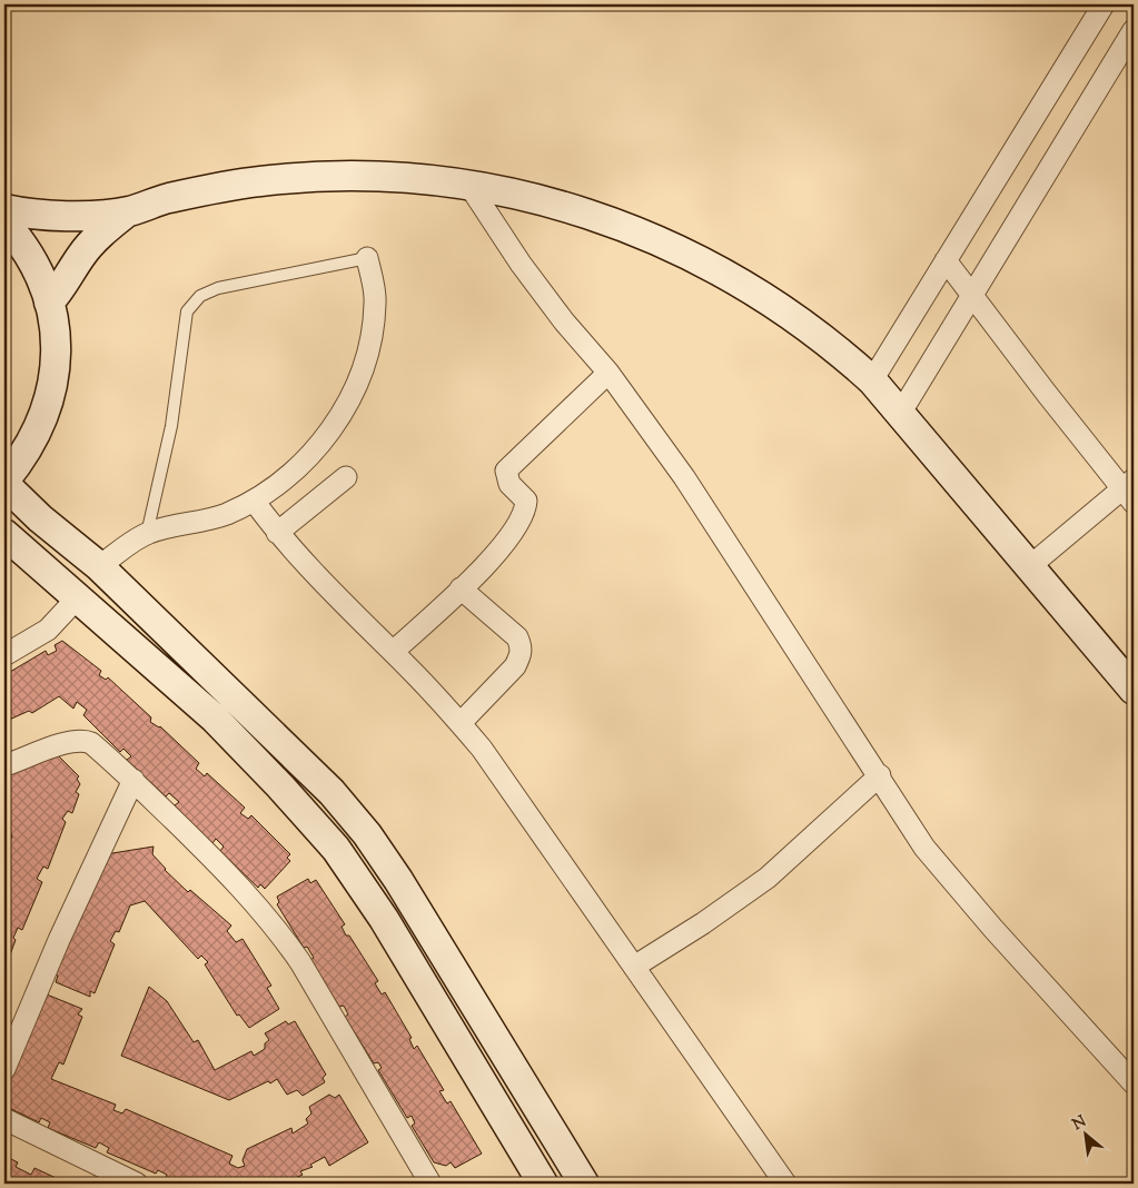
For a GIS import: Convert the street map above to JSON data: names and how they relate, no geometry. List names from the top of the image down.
{
  "north": "top left"
}
